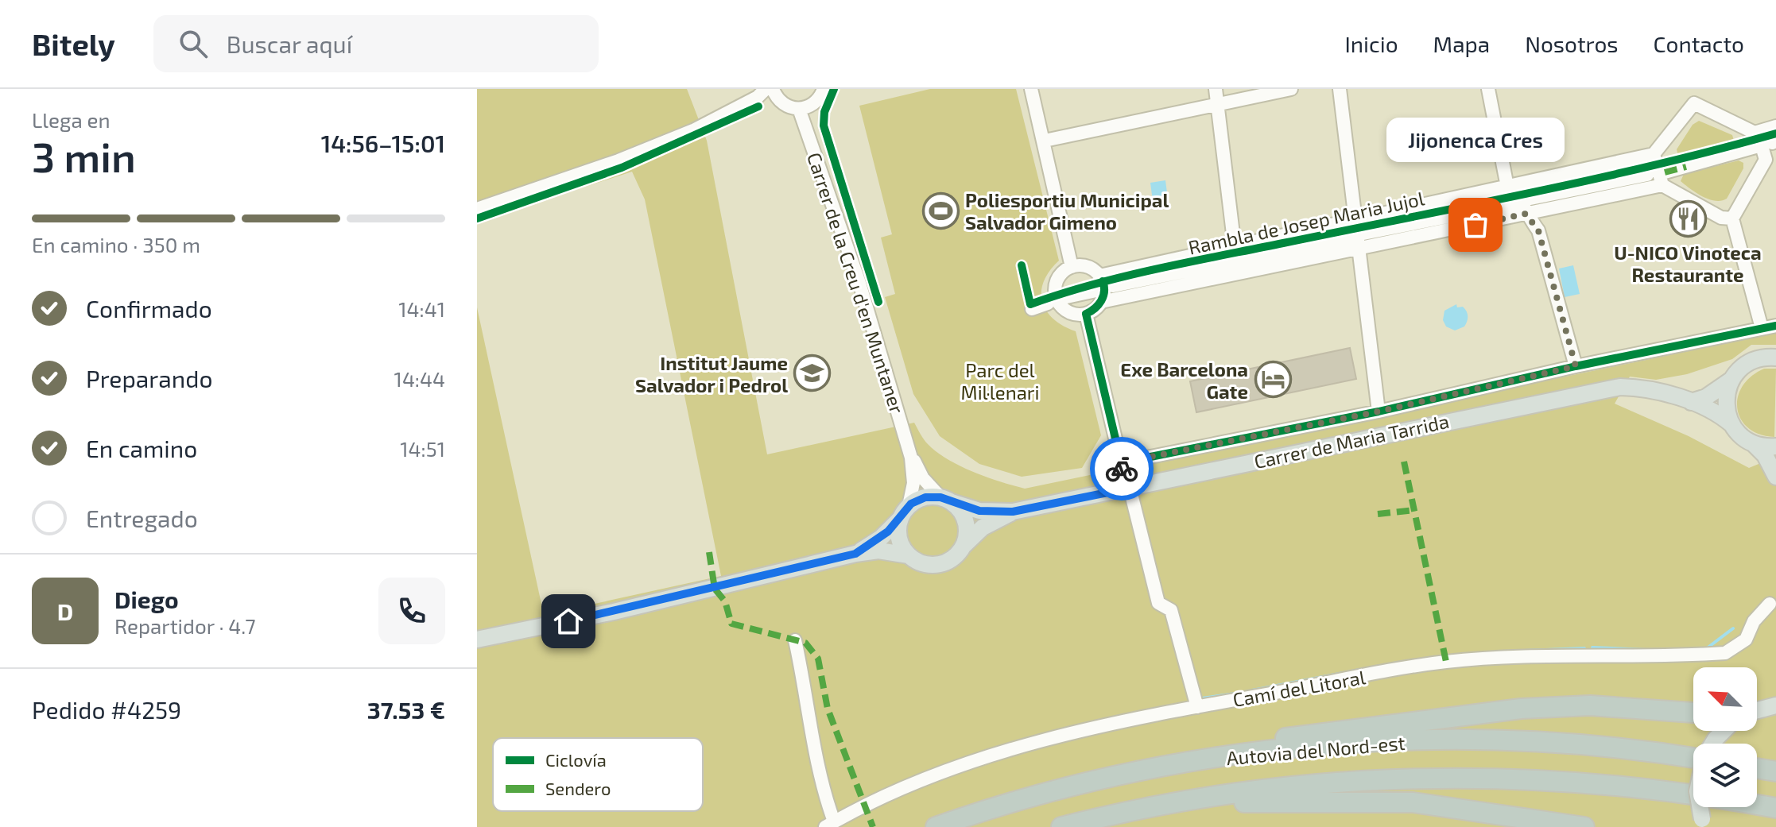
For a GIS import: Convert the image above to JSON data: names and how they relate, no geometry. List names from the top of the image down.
{
  "streets": {
    "highway": ["Autovia del Nord-est"],
    "main road": ["Carrer de Maria Tarrida"],
    "street": ["Rambla de Josep Maria Jujol", "Carrer de la Creu d'en Muntaner", "Camí del Litoral"]
  },
  "crossings": [
    ["Carrer de la Creu d'en Muntaner", "Carrer de Maria Tarrida"]
  ],
  "parks": ["Parc del Mil·lenari"],
  "places": {
    "sports": ["Poliesportiu Municipal Salvador Gimeno"],
    "restaurant": ["U-NICO Vinoteca Restaurante"],
    "other": ["Jijonenca Cres"],
    "school or university": ["Institut Jaume Salvador i Pedrol"],
    "hotel": ["Exe Barcelona Gate"]
  },
  "legend": ["Ciclovía", "Sendero"],
  "north": "top left",
  "page": {
    "header": "Bitely",
    "search": "Buscar aquí",
    "nav": [
      "Inicio",
      "Mapa",
      "Nosotros",
      "Contacto"
    ],
    "heading": ["3 min", "Llega en", "14:56–15:01"],
    "panel": [
      "Diego",
      "Repartidor · 4.7",
      "Pedido #4259",
      "37.53 €"
    ],
    "bubble": "Jijonenca Cres",
    "bar": "En camino · 350 m",
    "list": [
      ["Confirmado", "14:41"],
      ["Preparando", "14:44"],
      ["En camino", "14:51"],
      "Entregado"
    ],
    "round": "D"
  }
}
